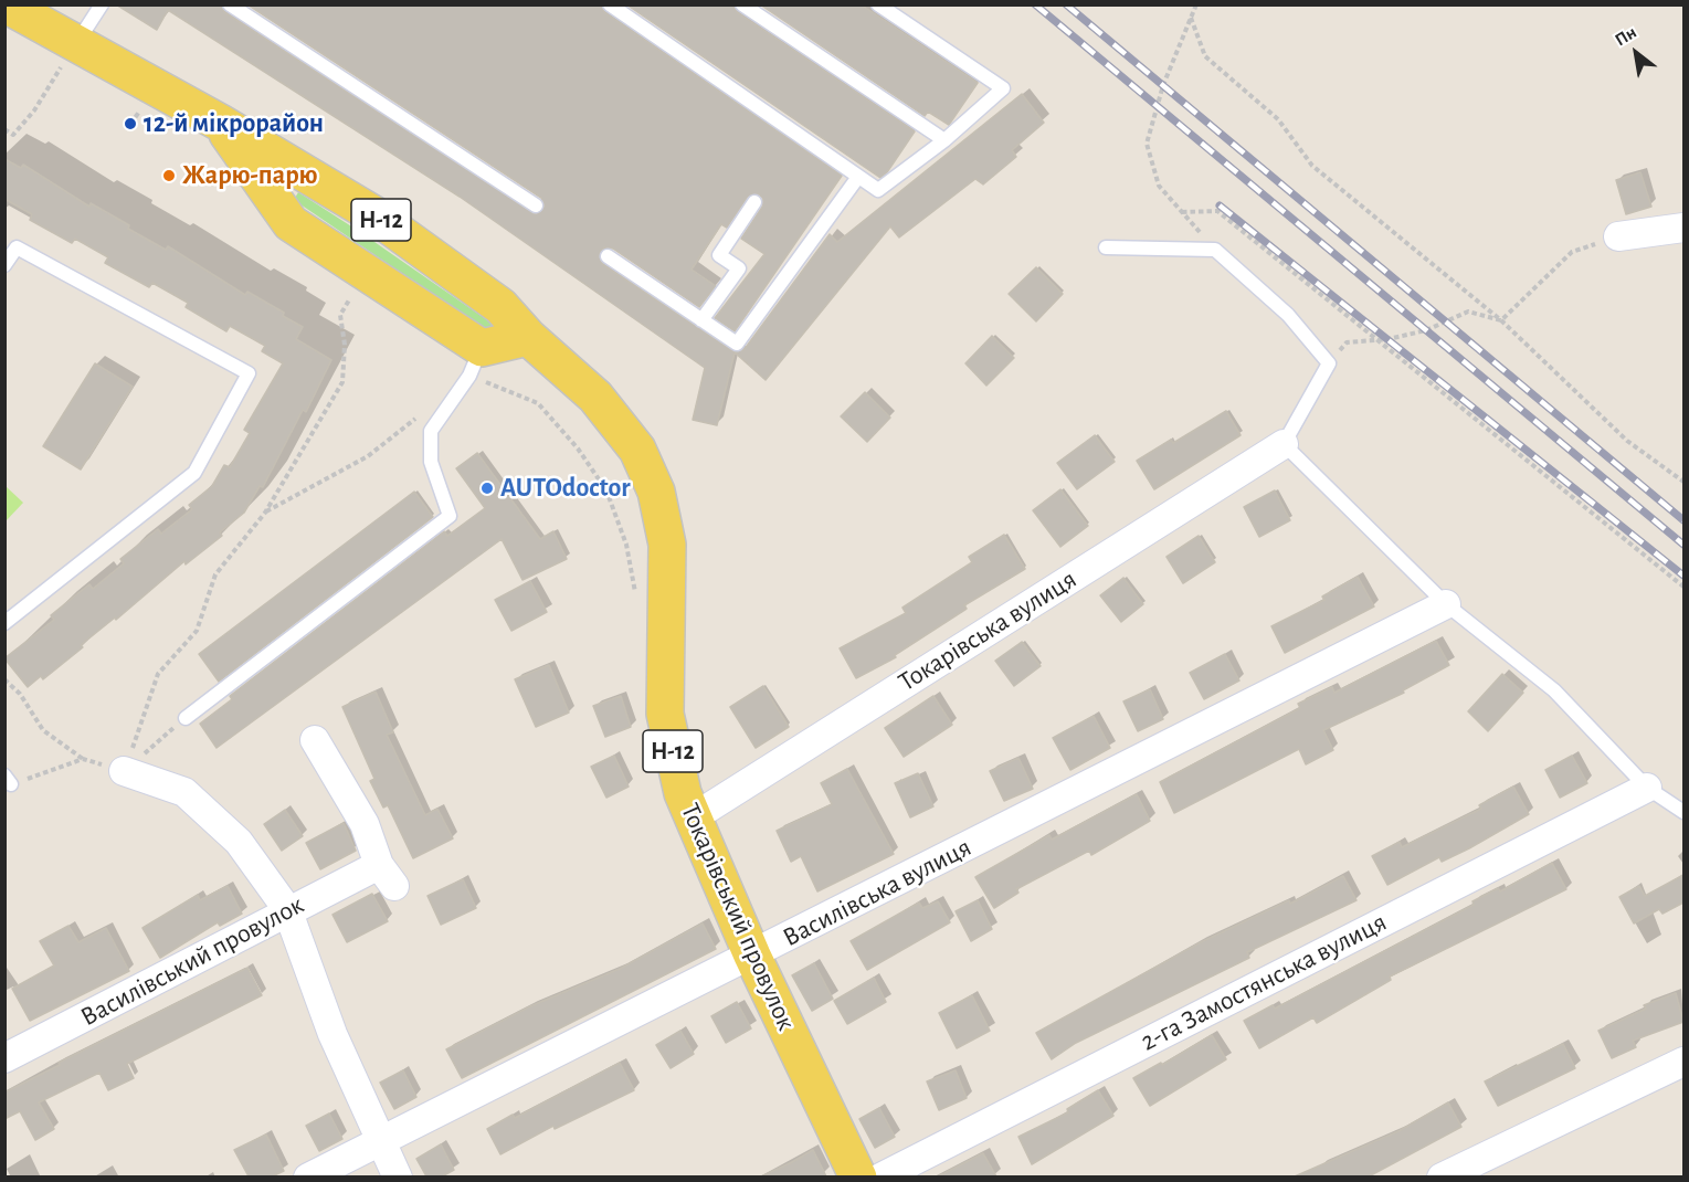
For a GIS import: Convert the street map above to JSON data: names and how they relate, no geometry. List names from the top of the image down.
{
  "streets": {
    "main road": ["Н-12", "Токарівський провулок"],
    "street": [
      "Токарівська вулиця",
      "Василівська вулиця",
      "Василівський провулок",
      "2-га Замостянська вулиця"
    ]
  },
  "crossings": [
    ["Н-12", "Токарівський провулок"],
    ["Токарівська вулиця", "Токарівський провулок"],
    ["Василівська вулиця", "Токарівський провулок"]
  ],
  "places": ["12-й мікрорайон", "Жарю-парю", "AUTOdoctor"],
  "north": "top left"
}
